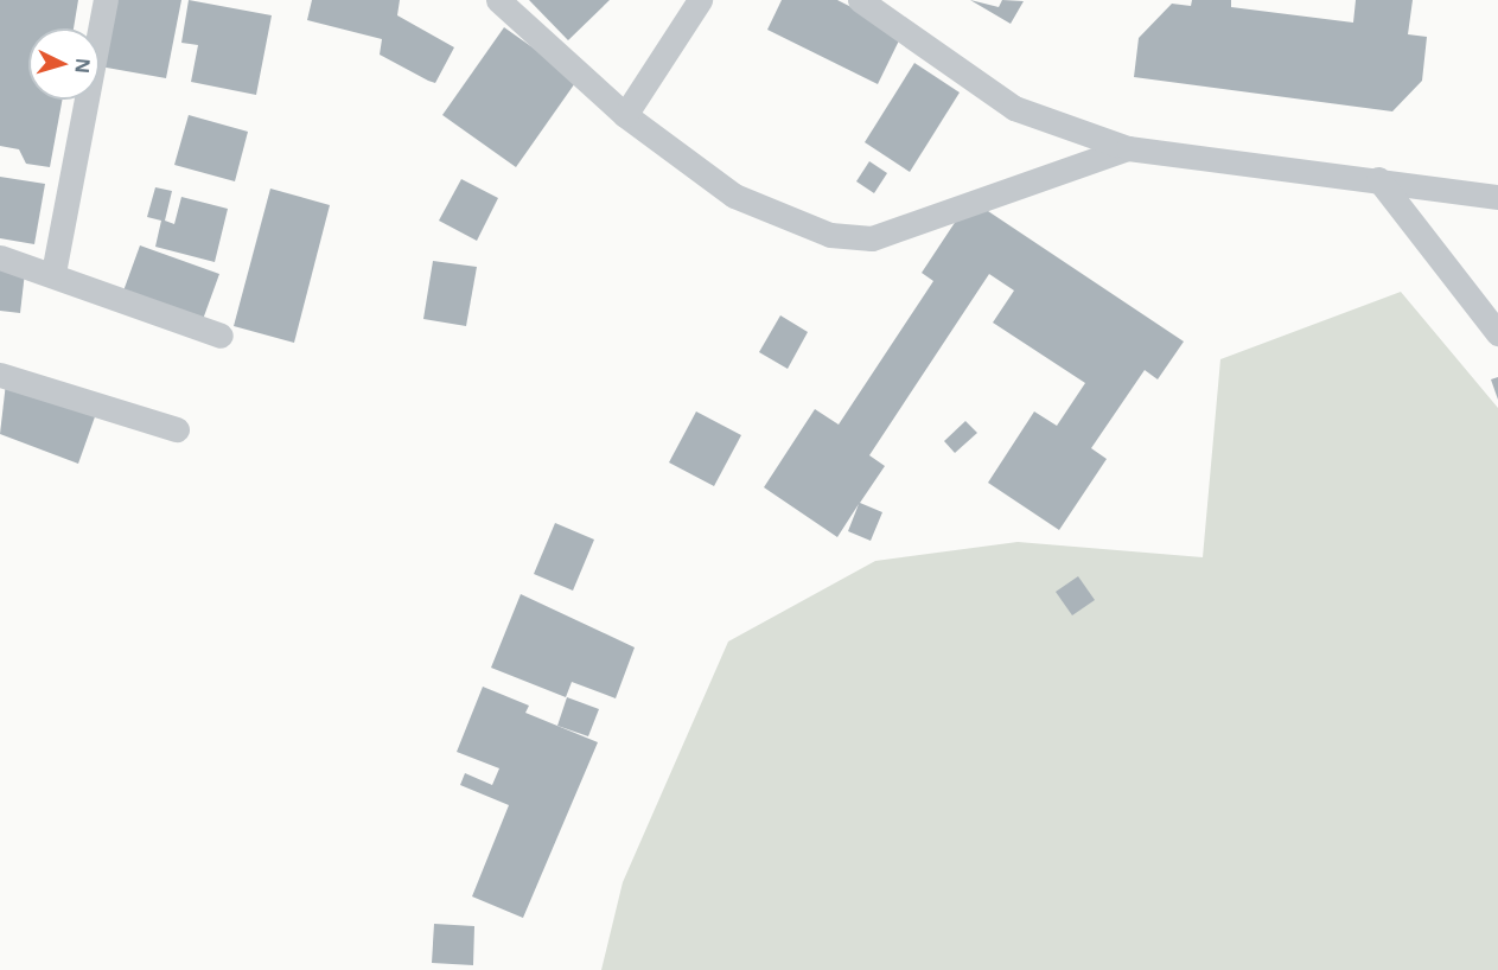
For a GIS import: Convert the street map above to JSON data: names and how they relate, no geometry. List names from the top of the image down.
{
  "north": "right"
}
